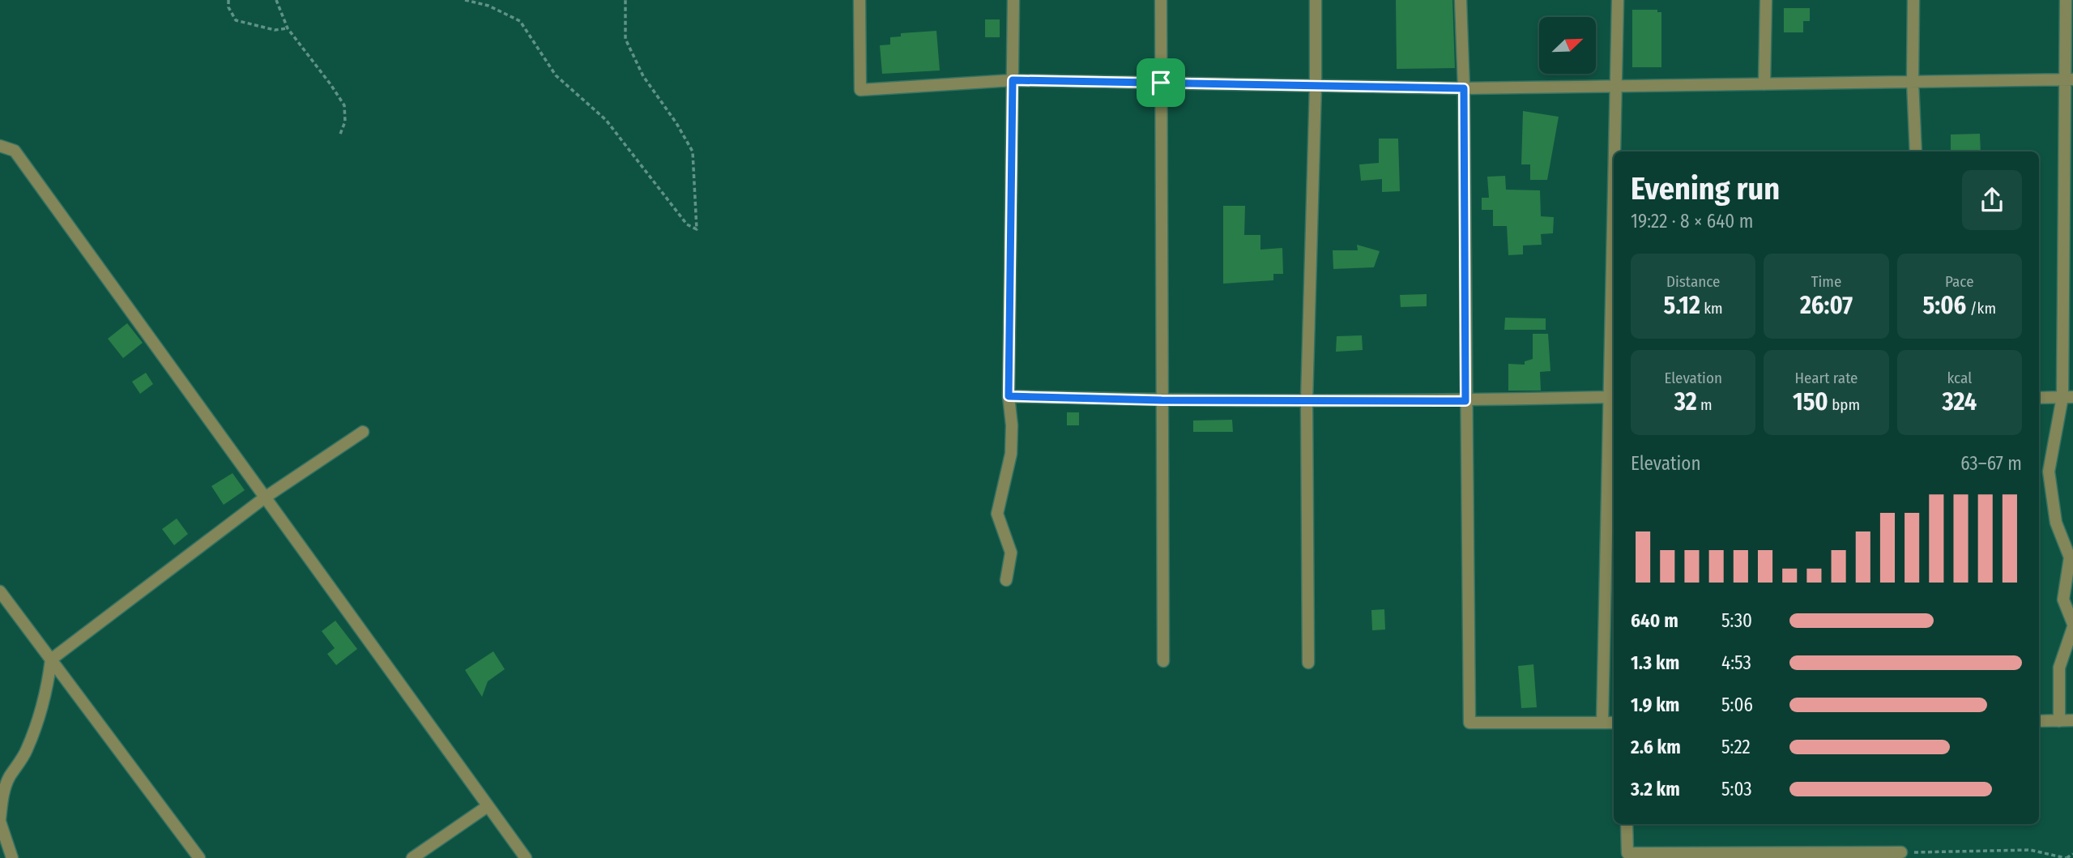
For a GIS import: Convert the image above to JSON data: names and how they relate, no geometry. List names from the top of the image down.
{
  "north": "top right",
  "page": {
    "heading": ["Evening run", "19:22 · 8 × 640 m"],
    "stats": [
      ["Distance", "5.12 km"],
      ["Time", "26:07"],
      ["Pace", "5:06 /km"],
      ["Elevation", "32 m"],
      ["Heart rate", "150 bpm"],
      ["kcal", "324"]
    ],
    "chart": ["Elevation", "63–67 m"],
    "list": [
      {
        "name": "640 m",
        "note": "5:30"
      },
      {
        "name": "1.3 km",
        "note": "4:53"
      },
      {
        "name": "1.9 km",
        "note": "5:06"
      },
      {
        "name": "2.6 km",
        "note": "5:22"
      },
      {
        "name": "3.2 km",
        "note": "5:03"
      }
    ]
  }
}
